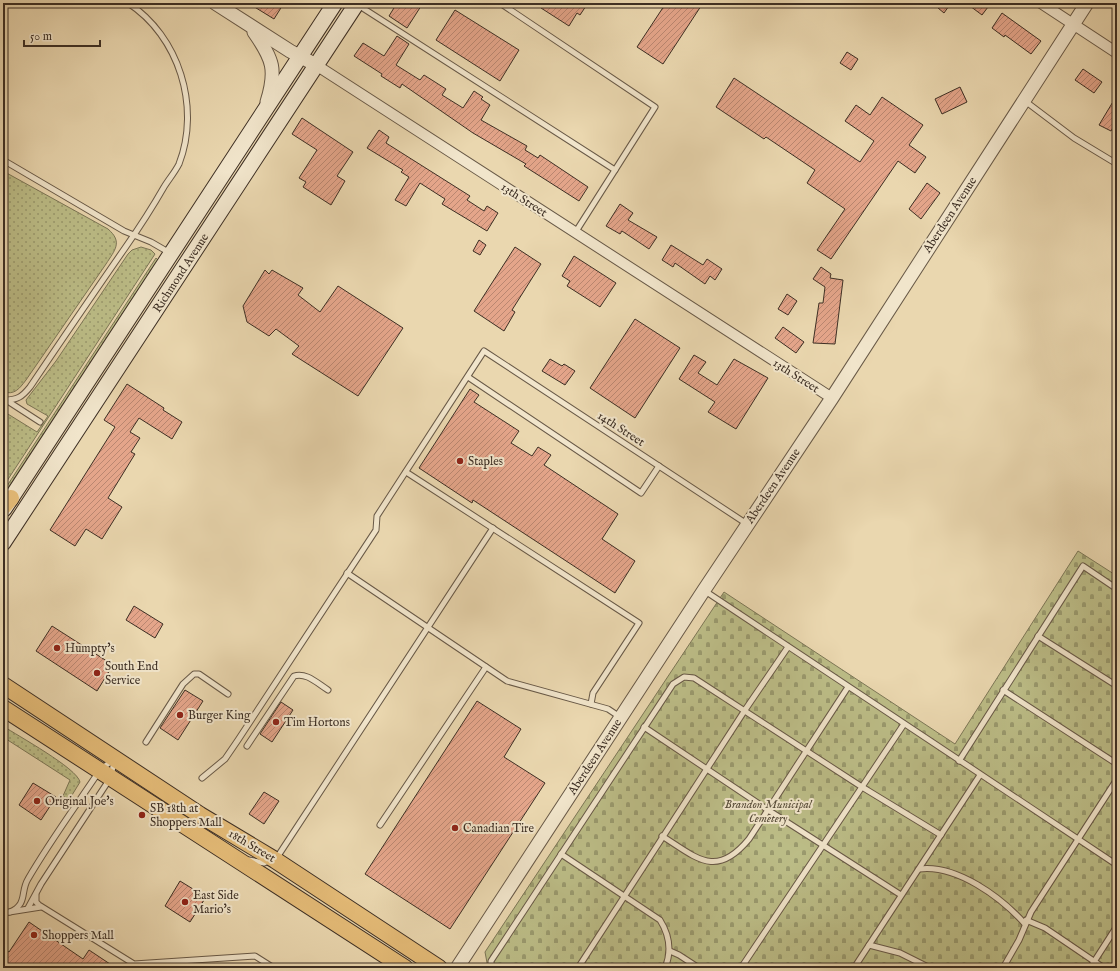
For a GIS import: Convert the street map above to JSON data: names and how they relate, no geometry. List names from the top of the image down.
{
  "streets": {
    "main road": ["Richmond Avenue", "18th Street"],
    "street": ["13th Street", "Aberdeen Avenue"],
    "lane": ["14th Street"]
  },
  "crossings": [
    ["13th Street", "Aberdeen Avenue"],
    ["13th Street", "Richmond Avenue"],
    ["Aberdeen Avenue", "14th Street"]
  ],
  "parks": ["Brandon Municipal Cemetery"],
  "places": [
    "Staples",
    "Humpty's",
    "South End Service",
    "Burger King",
    "Tim Hortons",
    "Original Joe's",
    "SB 18th at Shoppers Mall",
    "Canadian Tire",
    "East Side Mario's",
    "Shoppers Mall"
  ],
  "scale_bar": "50 m"
}
